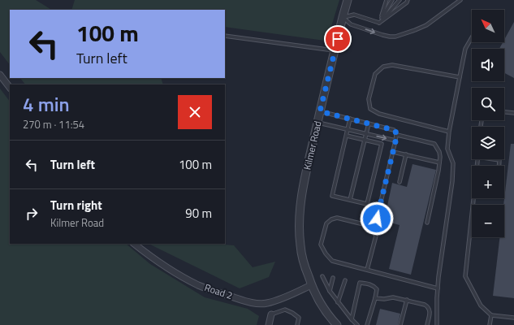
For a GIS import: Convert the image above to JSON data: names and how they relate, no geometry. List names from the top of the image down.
{
  "streets": {
    "street": ["Kilmer Road", "Road 2"]
  },
  "crossings": [
    ["Kilmer Road", "Road 2"]
  ],
  "north": "top left",
  "page": {
    "map_buttons": ["+", "−"],
    "turn": ["100 m", "Turn left"],
    "heading": ["4 min", "270 m · 11:54"],
    "list": [
      {
        "name": "Turn left",
        "value": "100 m"
      },
      {
        "name": "Turn right",
        "note": "Kilmer Road",
        "value": "90 m"
      }
    ]
  }
}
